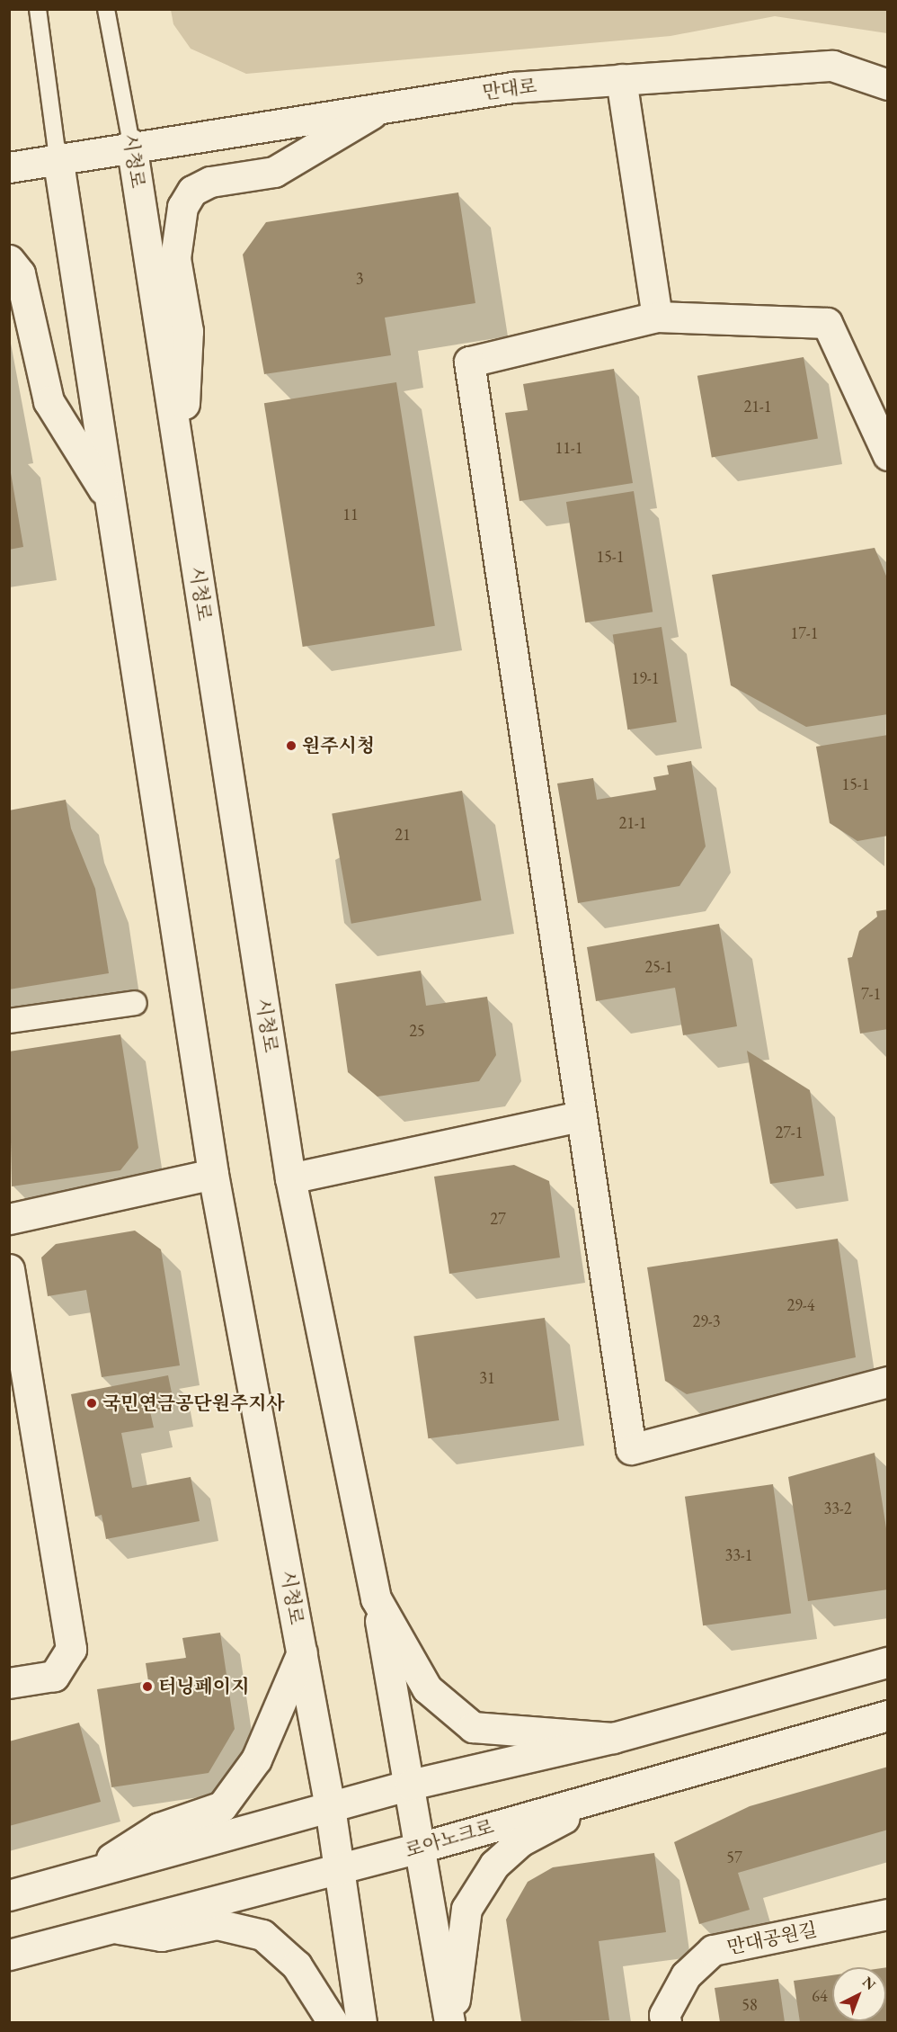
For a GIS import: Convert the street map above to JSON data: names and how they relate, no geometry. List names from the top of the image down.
{
  "streets": {
    "street": [
      "만대로",
      "시청로",
      "로아노크로",
      "만대공원길"
    ]
  },
  "crossings": [
    ["만대로", "시청로"],
    ["시청로", "로아노크로"]
  ],
  "places": ["원주시청", "국민연금공단원주지사", "터닝페이지"],
  "house_numbers": [
    "3",
    "21-1",
    "11-1",
    "11",
    "15-1",
    "17-1",
    "19-1",
    "15-1",
    "21-1",
    "21",
    "25-1",
    "7-1",
    "25",
    "27-1",
    "27",
    "29-4",
    "29-3",
    "31",
    "33-2",
    "33-1",
    "57",
    "64",
    "58"
  ],
  "north": "top right"
}
